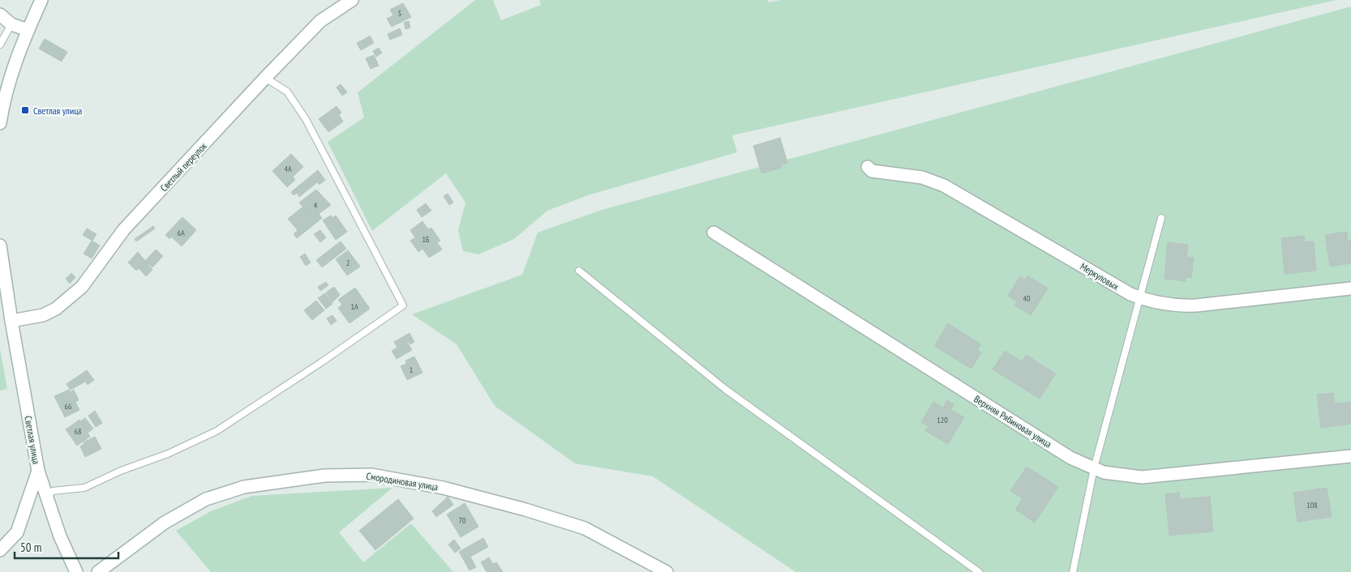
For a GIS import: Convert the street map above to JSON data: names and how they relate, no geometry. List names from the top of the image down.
{
  "streets": {
    "street": [
      "Светлый переулок",
      "Меркуловых",
      "Верхняя Рябиновая улица",
      "Светлая улица",
      "Смородиновая улица"
    ]
  },
  "crossings": [
    ["Светлый переулок", "Светлая улица"]
  ],
  "places": {
    "transit": ["Светлая улица"]
  },
  "house_numbers": [
    "5",
    "4А",
    "4",
    "6А",
    "1Б",
    "2",
    "40",
    "1А",
    "1",
    "66",
    "120",
    "68",
    "108",
    "70"
  ],
  "scale_bar": "50 m"
}
